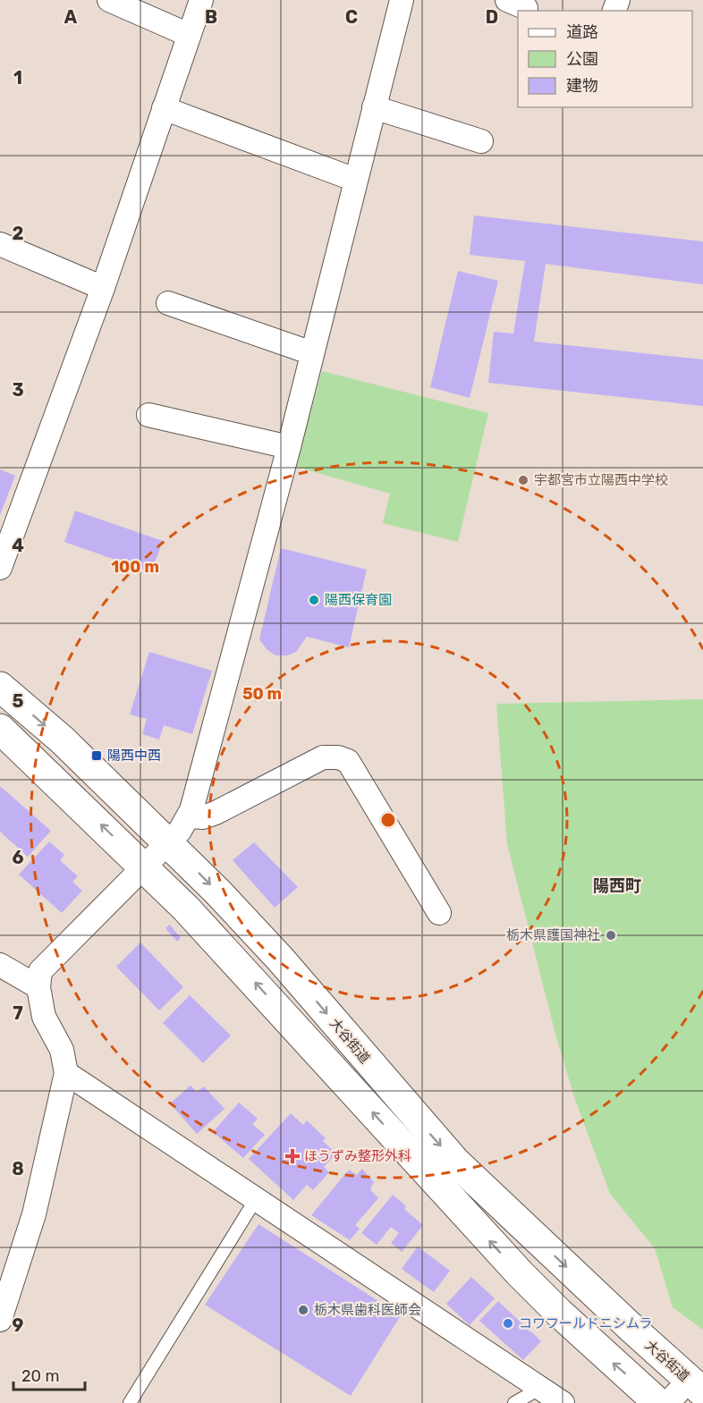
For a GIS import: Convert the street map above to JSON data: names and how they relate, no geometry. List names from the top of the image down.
{
  "streets": {
    "main road": ["大谷街道"]
  },
  "districts": ["陽西町"],
  "places": {
    "other": [
      "宇都宮市立陽西中学校",
      "陽西保育園",
      "栃木県護国神社",
      "栃木県歯科医師会",
      "コワフールドニシムラ"
    ],
    "transit": ["陽西中西"],
    "health": ["ほうずみ整形外科"]
  },
  "legend": ["道路", "公園", "建物"],
  "scale_bar": "20 m",
  "grid": {
    "columns": [
      "A",
      "B",
      "C",
      "D"
    ],
    "rows": [
      "1",
      "2",
      "3",
      "4",
      "5",
      "6",
      "7",
      "8",
      "9"
    ]
  },
  "rings": ["100 m", "50 m"]
}
